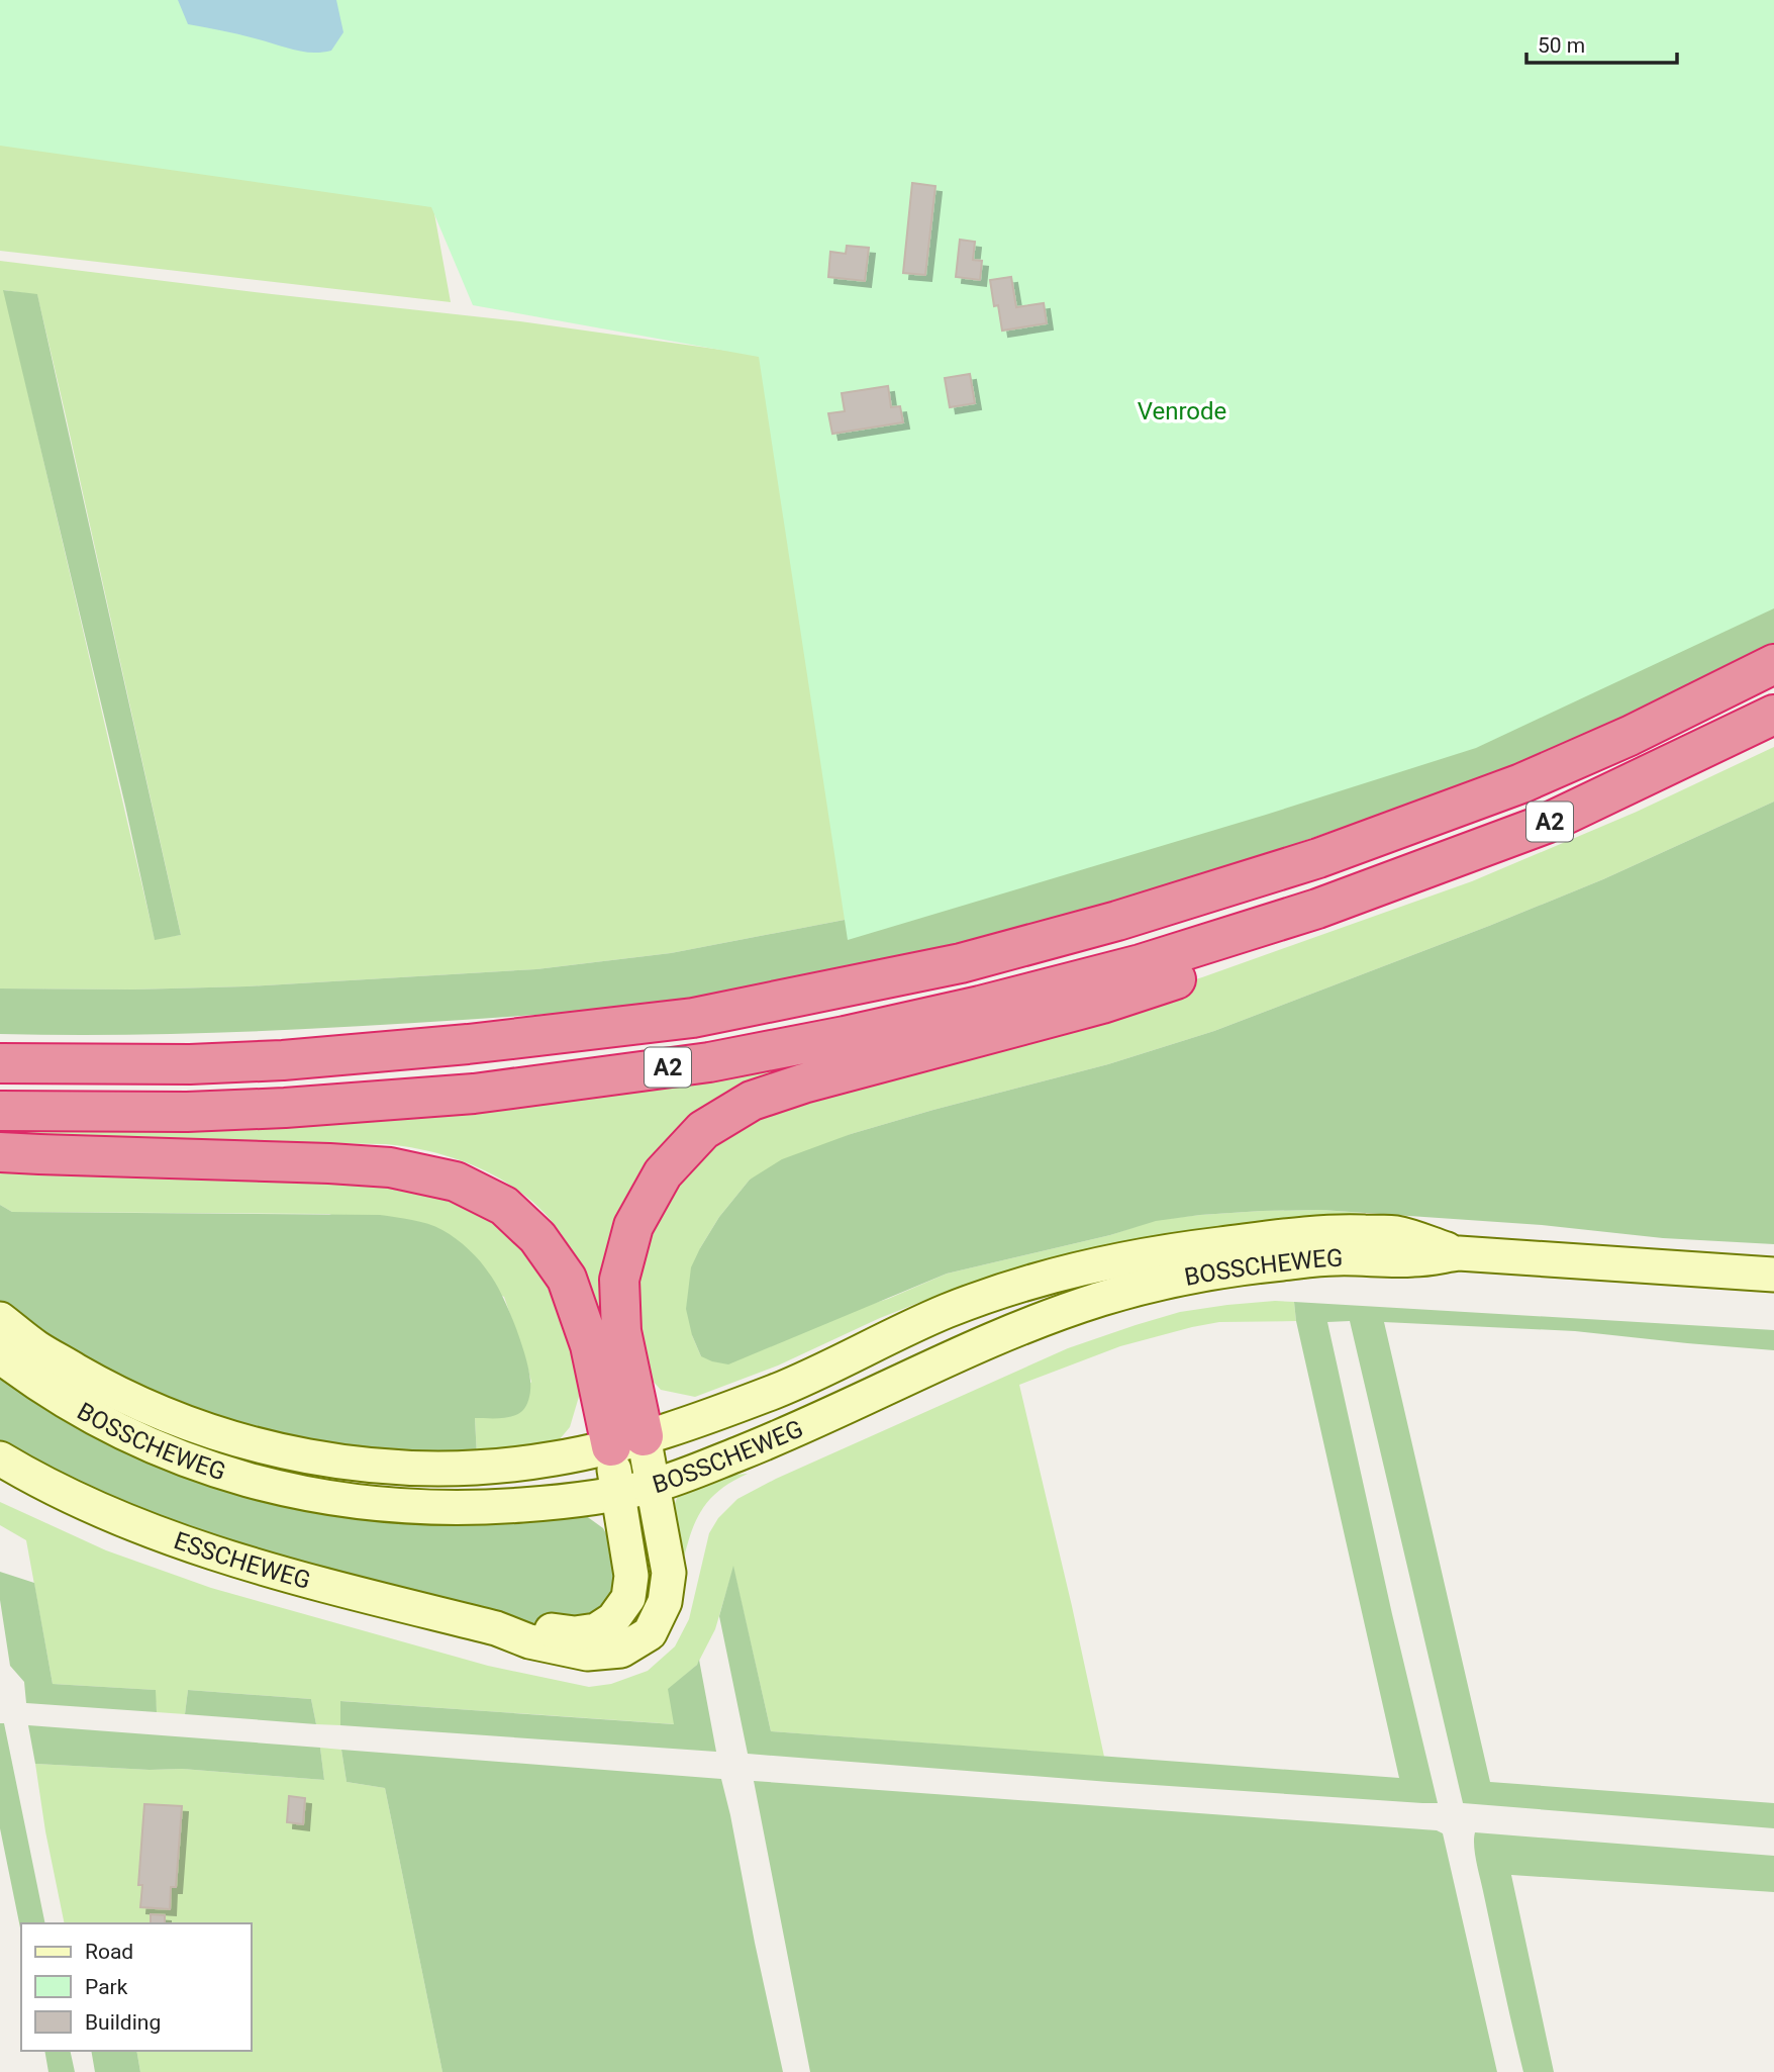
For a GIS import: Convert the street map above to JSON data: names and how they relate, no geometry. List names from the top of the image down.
{
  "streets": {
    "highway": ["A2"],
    "main road": ["BOSSCHEWEG", "ESSCHEWEG"]
  },
  "crossings": [
    ["A2", "BOSSCHEWEG"],
    ["A2", "ESSCHEWEG"],
    ["BOSSCHEWEG", "ESSCHEWEG"]
  ],
  "parks": ["Venrode"],
  "legend": ["Road", "Park", "Building"],
  "scale_bar": "50 m"
}
